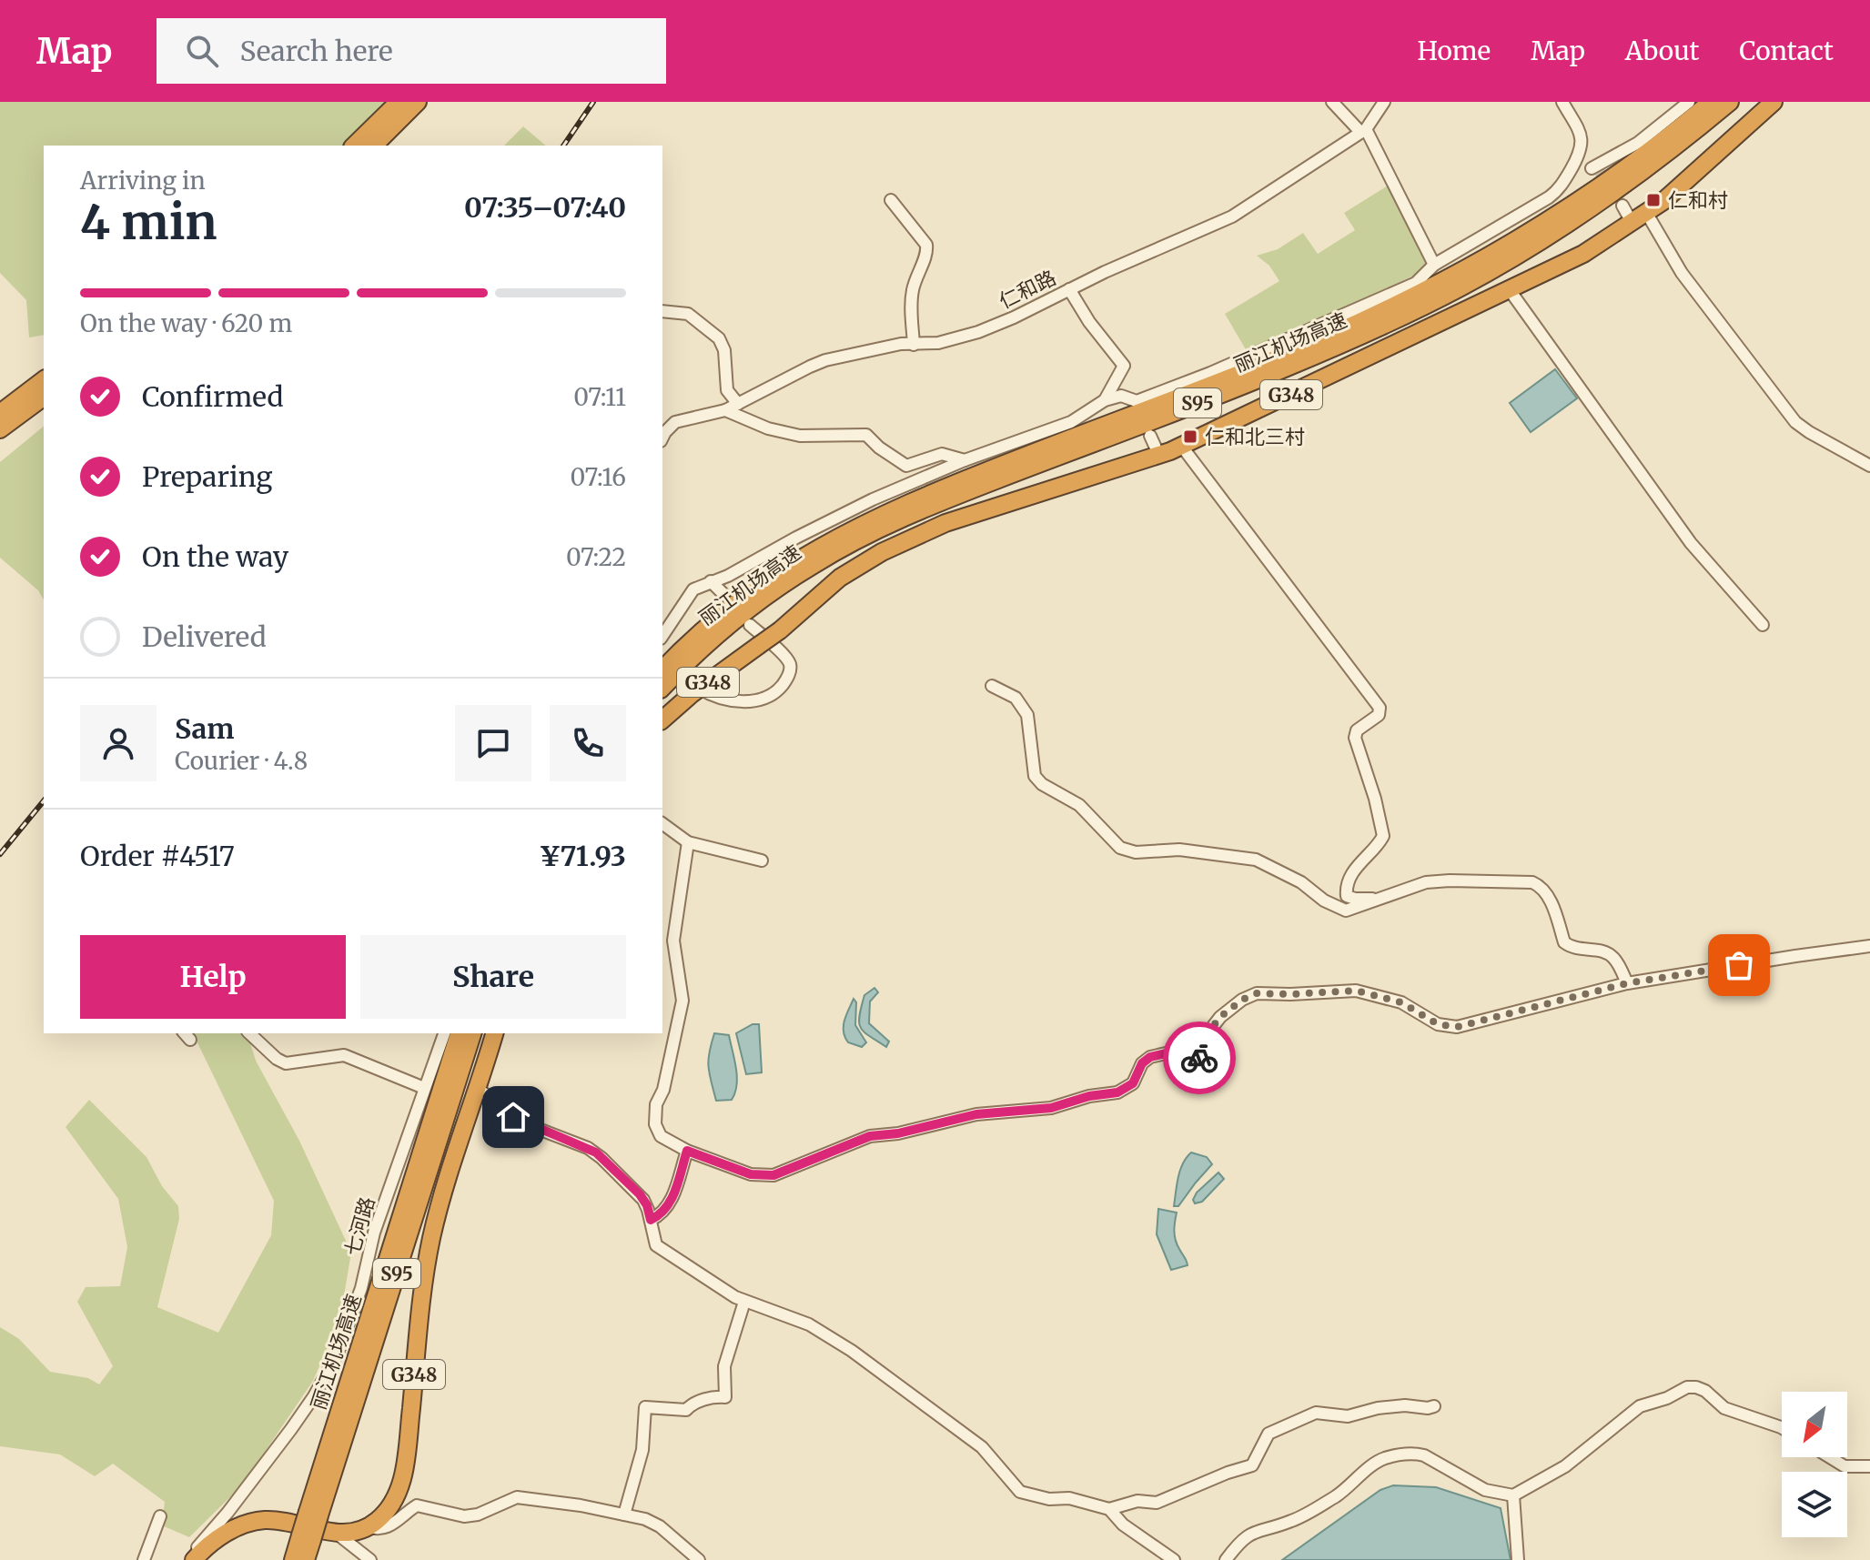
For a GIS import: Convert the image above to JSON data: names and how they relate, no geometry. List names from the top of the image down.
{
  "streets": {
    "highway": ["丽江机场高速", "G348", "S95"],
    "street": ["仁和路", "七河路"]
  },
  "places": {
    "transit": ["仁和村", "仁和北三村"]
  },
  "north": "bottom left",
  "page": {
    "header": "Map",
    "search": "Search here",
    "nav": [
      "Home",
      "Map",
      "About",
      "Contact"
    ],
    "heading": ["4 min", "Arriving in", "07:35–07:40"],
    "panel": [
      "Sam",
      "Courier · 4.8",
      "Order #4517",
      "¥71.93"
    ],
    "bar": "On the way · 620 m",
    "list": [
      ["Confirmed", "07:11"],
      ["Preparing", "07:16"],
      ["On the way", "07:22"],
      "Delivered"
    ],
    "buttons": ["Help", "Share"]
  }
}
